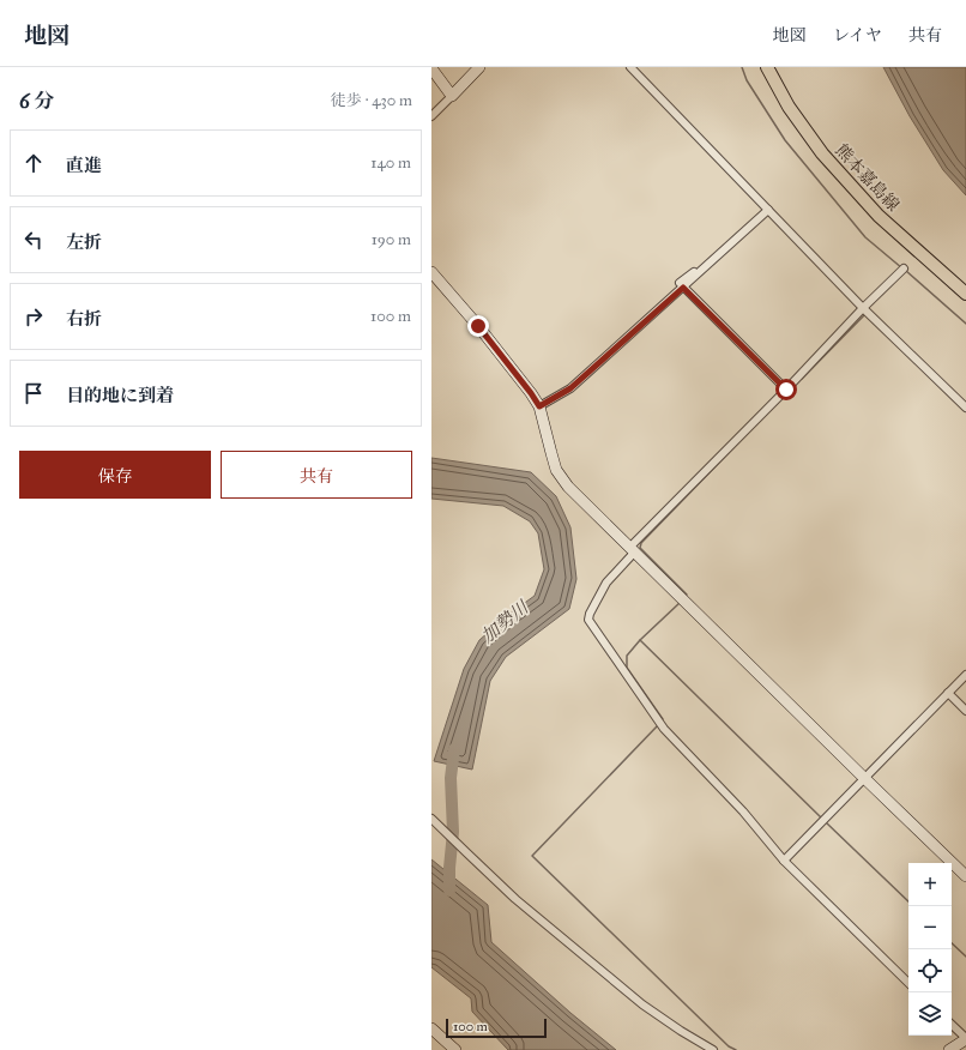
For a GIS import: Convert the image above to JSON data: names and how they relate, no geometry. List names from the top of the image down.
{
  "streets": {
    "main road": ["熊本嘉島線"]
  },
  "water": ["加勢川"],
  "scale_bar": "100 m",
  "page": {
    "header": "地図",
    "nav": ["地図", "レイヤ", "共有"],
    "heading": ["6 分", "徒歩 · 430 m"],
    "list": [
      ["直進", "140 m"],
      ["左折", "190 m"],
      ["右折", "100 m"],
      "目的地に到着"
    ],
    "buttons": ["保存", "共有"],
    "map_buttons": ["+", "−"],
    "scale": "100 m"
  }
}
